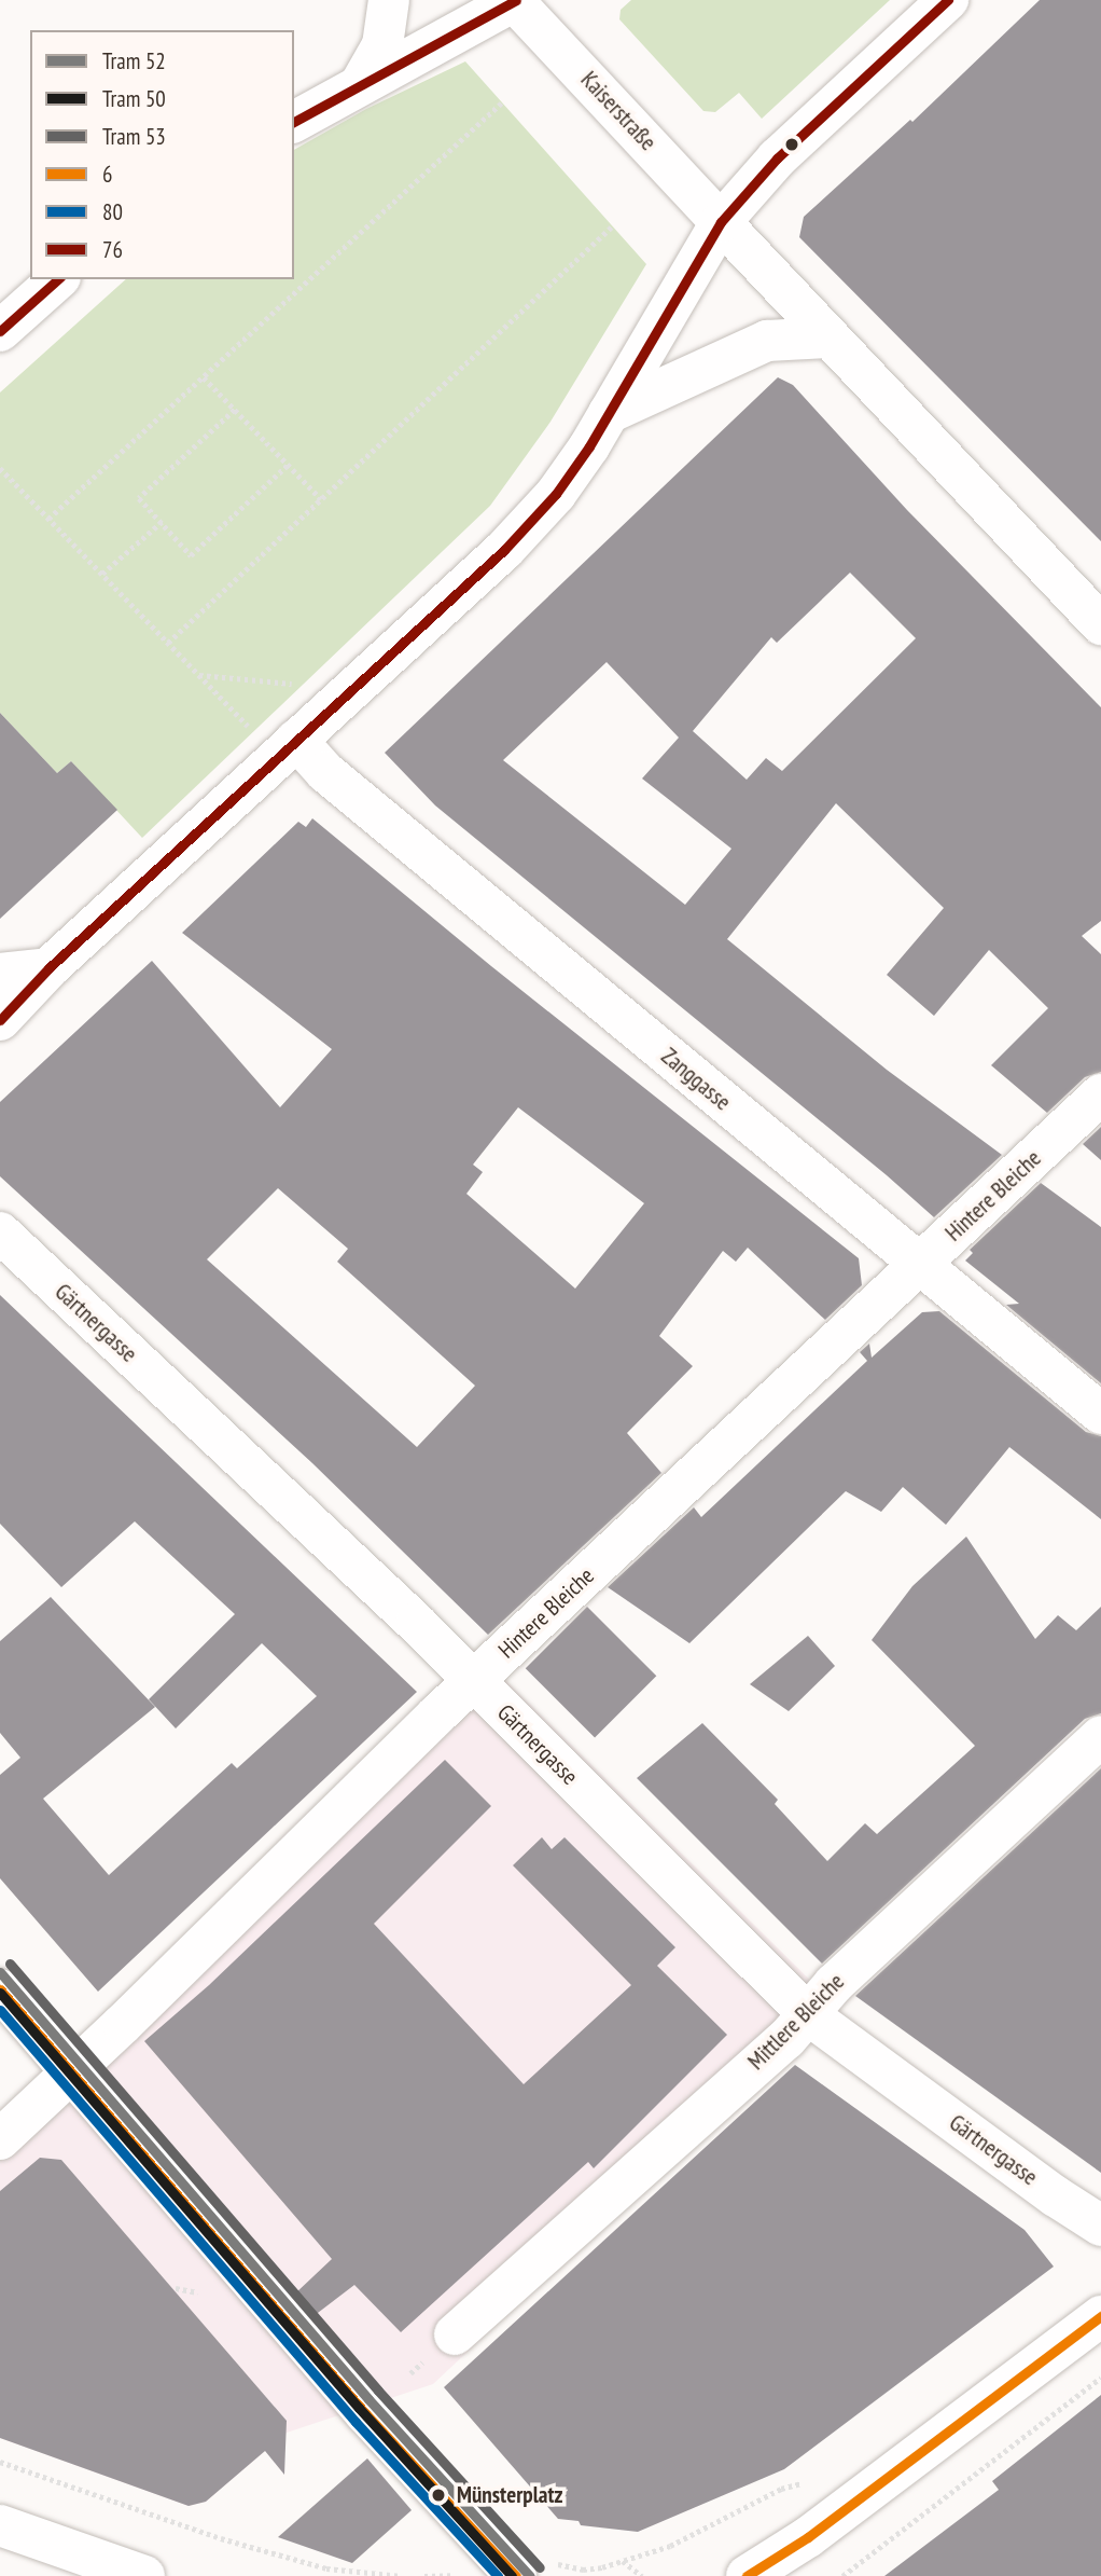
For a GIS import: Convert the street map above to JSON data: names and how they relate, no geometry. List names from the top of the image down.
{
  "streets": {
    "street": [
      "Kaiserstraße",
      "Zanggasse",
      "Hintere Bleiche",
      "Gärtnergasse",
      "Mittlere Bleiche"
    ]
  },
  "crossings": [
    ["Zanggasse", "Hintere Bleiche"],
    ["Hintere Bleiche", "Gärtnergasse"],
    ["Gärtnergasse", "Mittlere Bleiche"]
  ],
  "places": ["Münsterplatz"],
  "lines": [
    "transit line 76",
    "tram line 53",
    "tram line 52",
    "transit line 6",
    "tram line 50",
    "transit line 80"
  ],
  "legend": [
    "Tram 52",
    "Tram 50",
    "Tram 53",
    "6",
    "80",
    "76"
  ]
}
